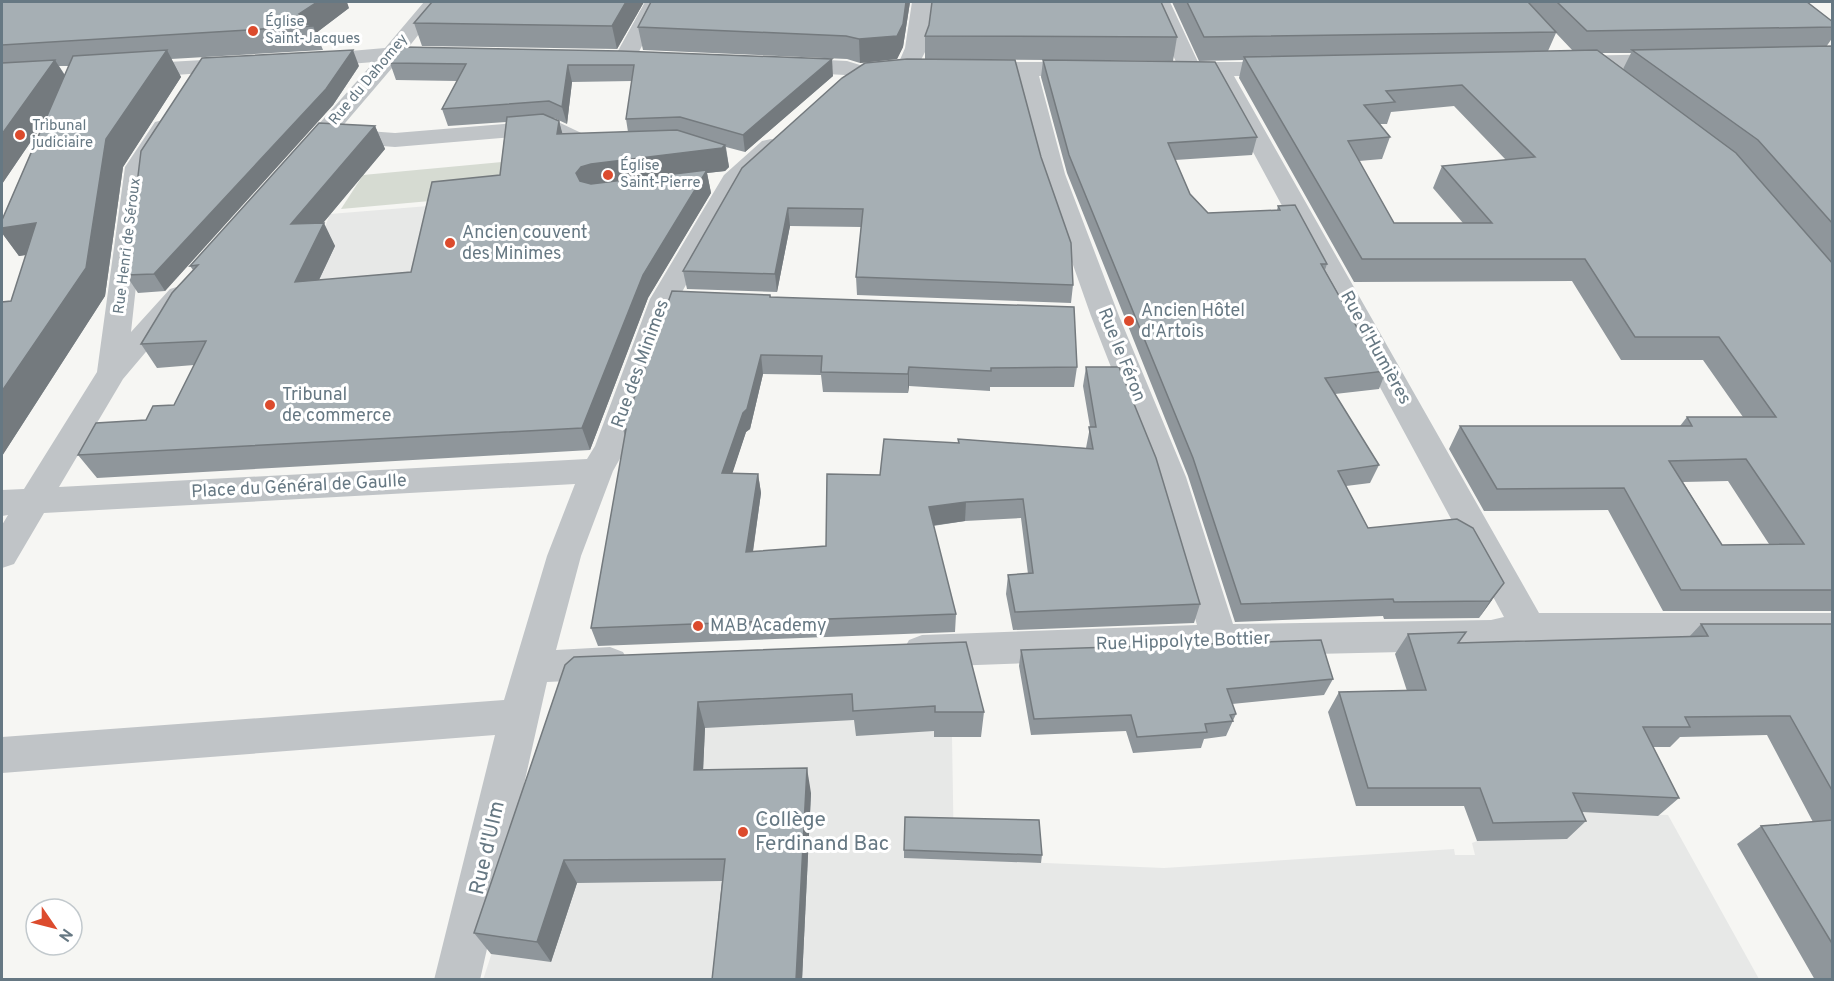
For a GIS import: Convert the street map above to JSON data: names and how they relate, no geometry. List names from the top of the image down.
{
  "streets": {
    "street": [
      "Rue du Dahomey",
      "Rue Henri de Séroux",
      "Rue d'Humières",
      "Rue le Féron",
      "Rue des Minimes",
      "Place du Général de Gaulle",
      "Rue Hippolyte Bottier",
      "Rue d'Ulm"
    ]
  },
  "crossings": [
    ["Rue d'Humières", "Rue Hippolyte Bottier"],
    ["Rue le Féron", "Rue Hippolyte Bottier"],
    ["Rue des Minimes", "Place du Général de Gaulle"],
    ["Rue des Minimes", "Rue d'Ulm"]
  ],
  "places": [
    "Église Saint-Jacques",
    "Tribunal judiciaire",
    "Église Saint-Pierre",
    "Ancien couvent des Minimes",
    "Ancien Hôtel d'Artois",
    "Tribunal de commerce",
    "MAB Academy",
    "Collège Ferdinand Bac"
  ],
  "north": "bottom right"
}
